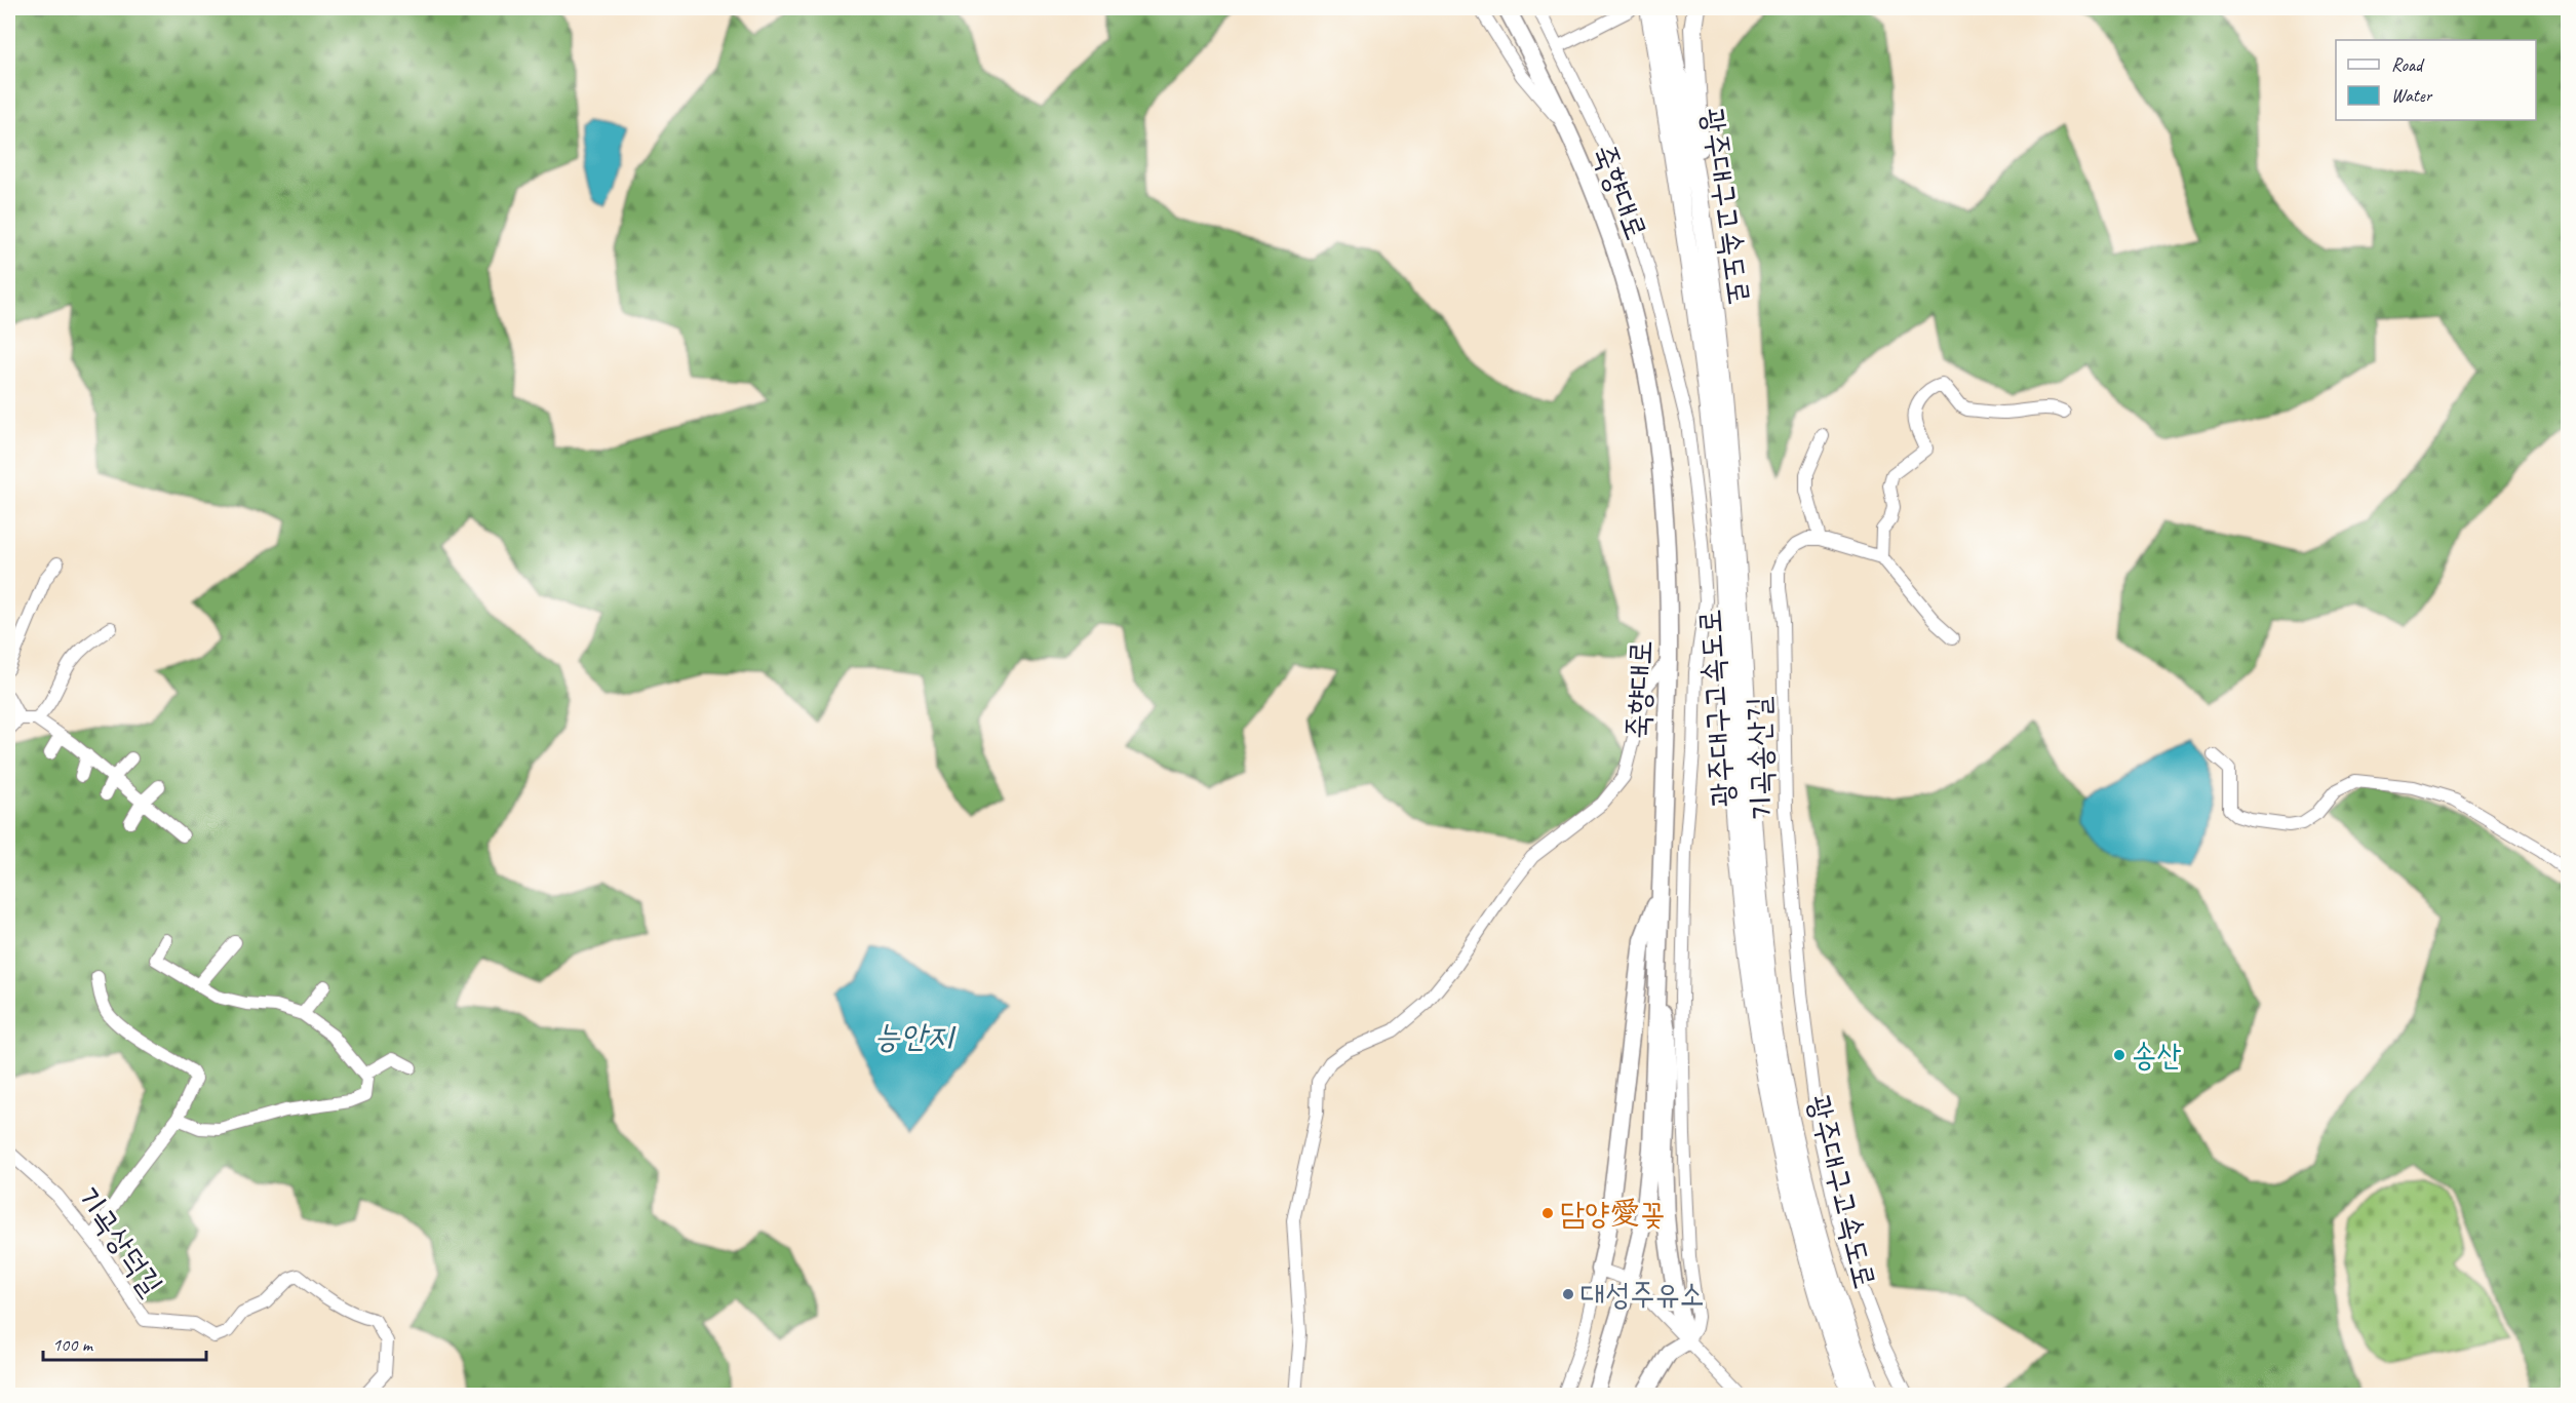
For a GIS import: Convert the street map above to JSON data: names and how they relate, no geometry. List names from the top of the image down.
{
  "streets": {
    "highway": ["광주대구고속도로"],
    "main road": ["죽향대로"],
    "street": ["기곡송산길", "기곡상덕길"]
  },
  "water": ["능안지"],
  "places": ["송산", "담양愛꽂", "대성주유소"],
  "legend": ["Road", "Water"],
  "scale_bar": "100 m"
}
